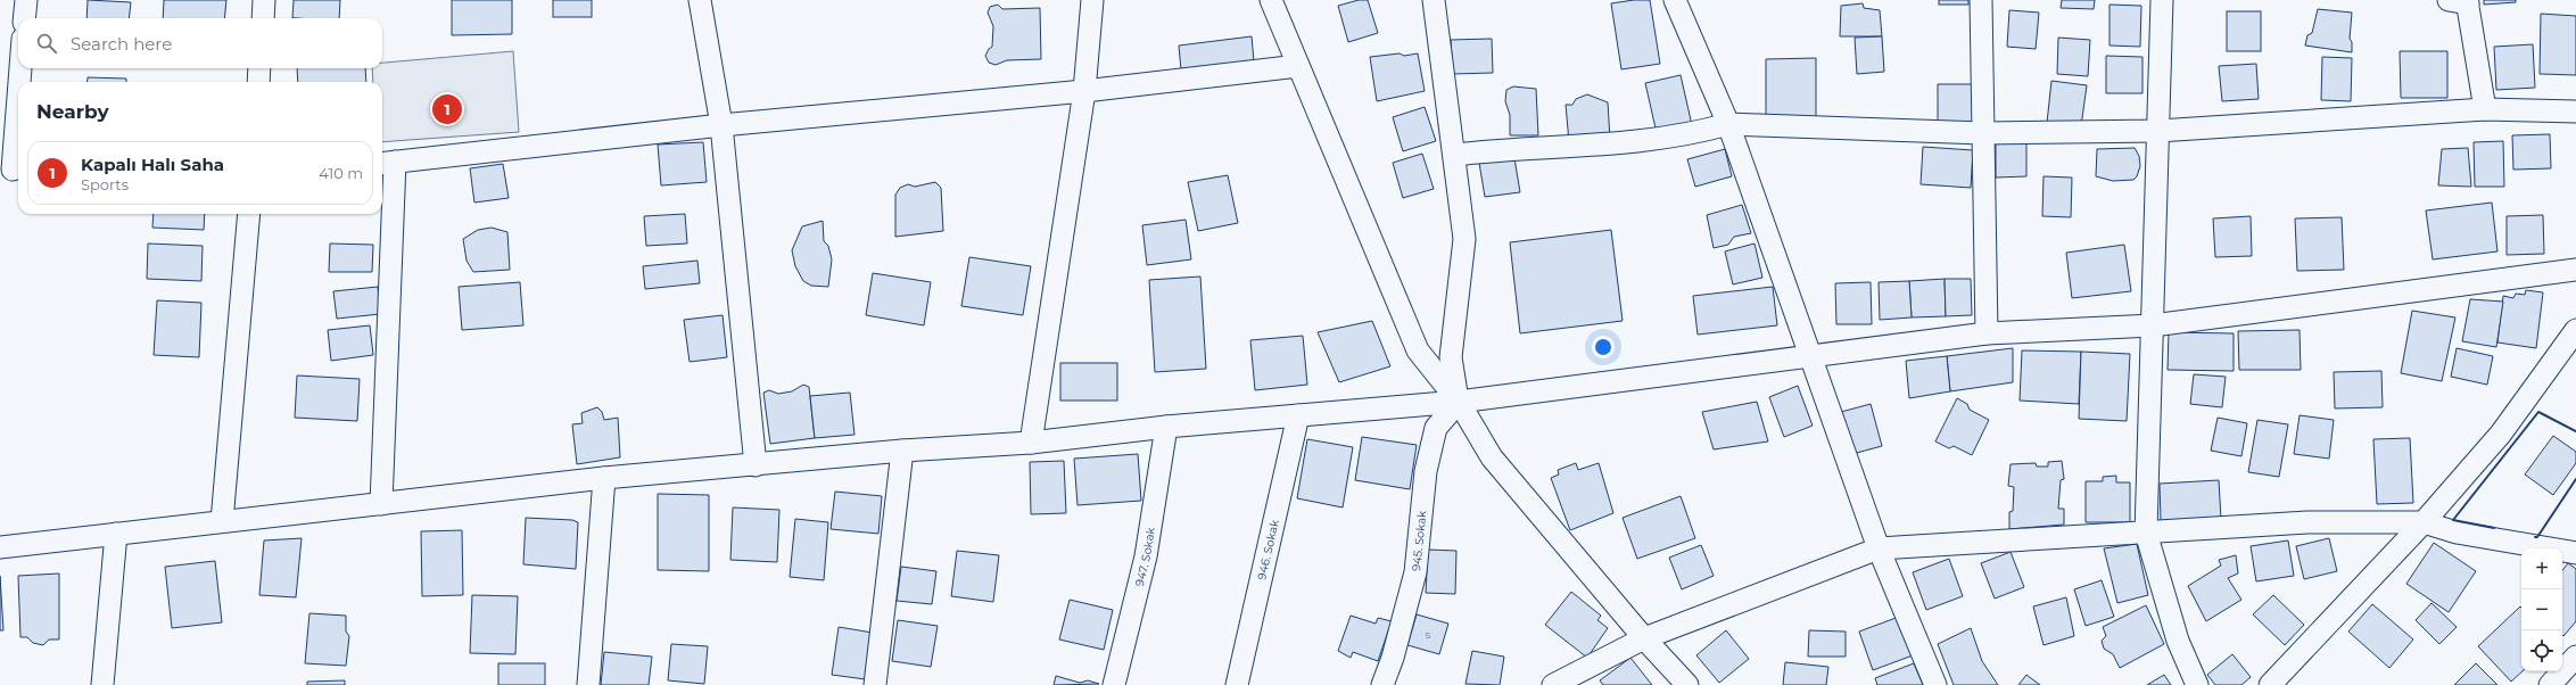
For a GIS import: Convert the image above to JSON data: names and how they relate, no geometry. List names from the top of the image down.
{
  "streets": {
    "street": ["945. Sokak", "946. Sokak", "947. Sokak"]
  },
  "house_numbers": ["5"],
  "page": {
    "search": "Search here",
    "heading": "Nearby",
    "pins": "1",
    "list": [
      {
        "mark": "1",
        "name": "Kapalı Halı Saha",
        "note": "Sports",
        "value": "410 m"
      }
    ],
    "map_buttons": ["+", "−"]
  }
}
